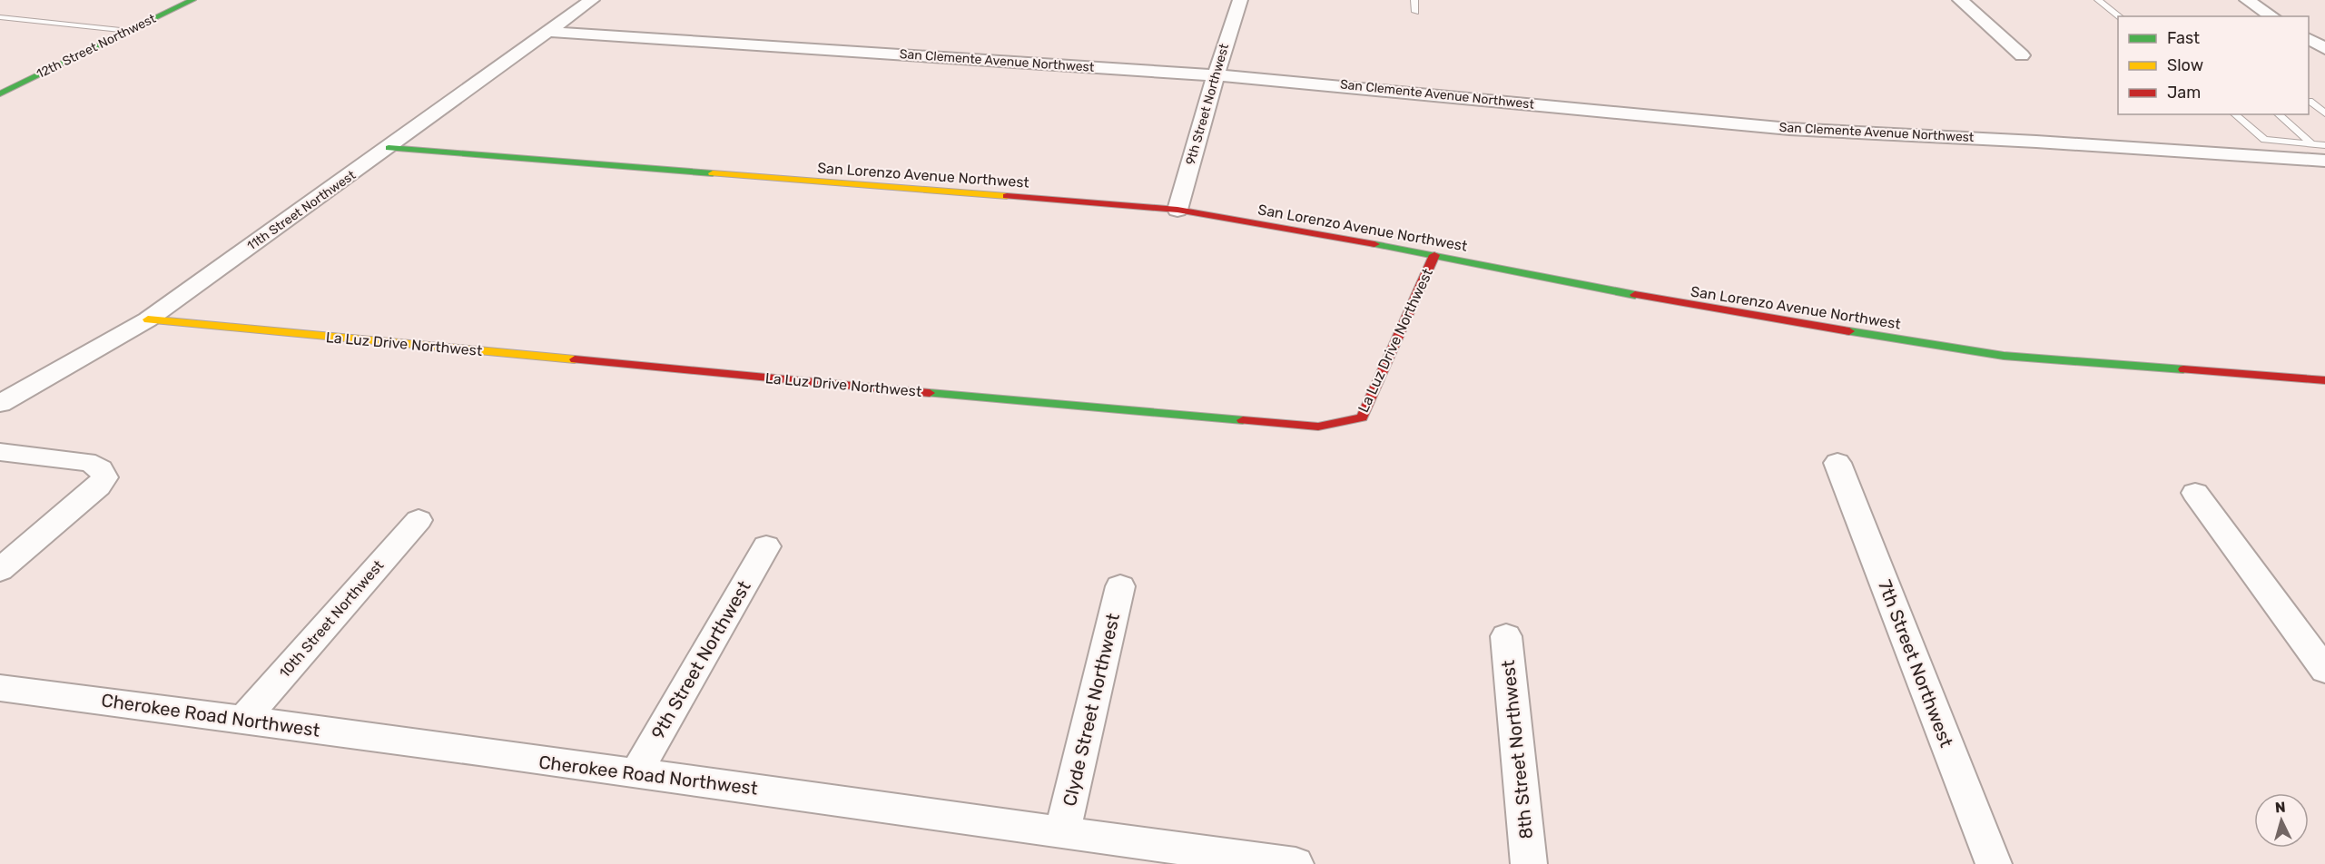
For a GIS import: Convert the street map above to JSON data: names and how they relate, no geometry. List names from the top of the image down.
{
  "streets": {
    "street": [
      "12th Street Northwest",
      "San Clemente Avenue Northwest",
      "9th Street Northwest",
      "San Lorenzo Avenue Northwest",
      "11th Street Northwest",
      "La Luz Drive Northwest",
      "10th Street Northwest",
      "7th Street Northwest",
      "Clyde Street Northwest",
      "Cherokee Road Northwest",
      "8th Street Northwest"
    ]
  },
  "crossings": [
    ["San Clemente Avenue Northwest", "9th Street Northwest"],
    ["San Clemente Avenue Northwest", "11th Street Northwest"],
    ["9th Street Northwest", "San Lorenzo Avenue Northwest"],
    ["9th Street Northwest", "Cherokee Road Northwest"],
    ["San Lorenzo Avenue Northwest", "11th Street Northwest"],
    ["San Lorenzo Avenue Northwest", "La Luz Drive Northwest"],
    ["11th Street Northwest", "La Luz Drive Northwest"],
    ["10th Street Northwest", "Cherokee Road Northwest"],
    ["Clyde Street Northwest", "Cherokee Road Northwest"]
  ],
  "legend": ["Fast", "Slow", "Jam"],
  "north": "top"
}
